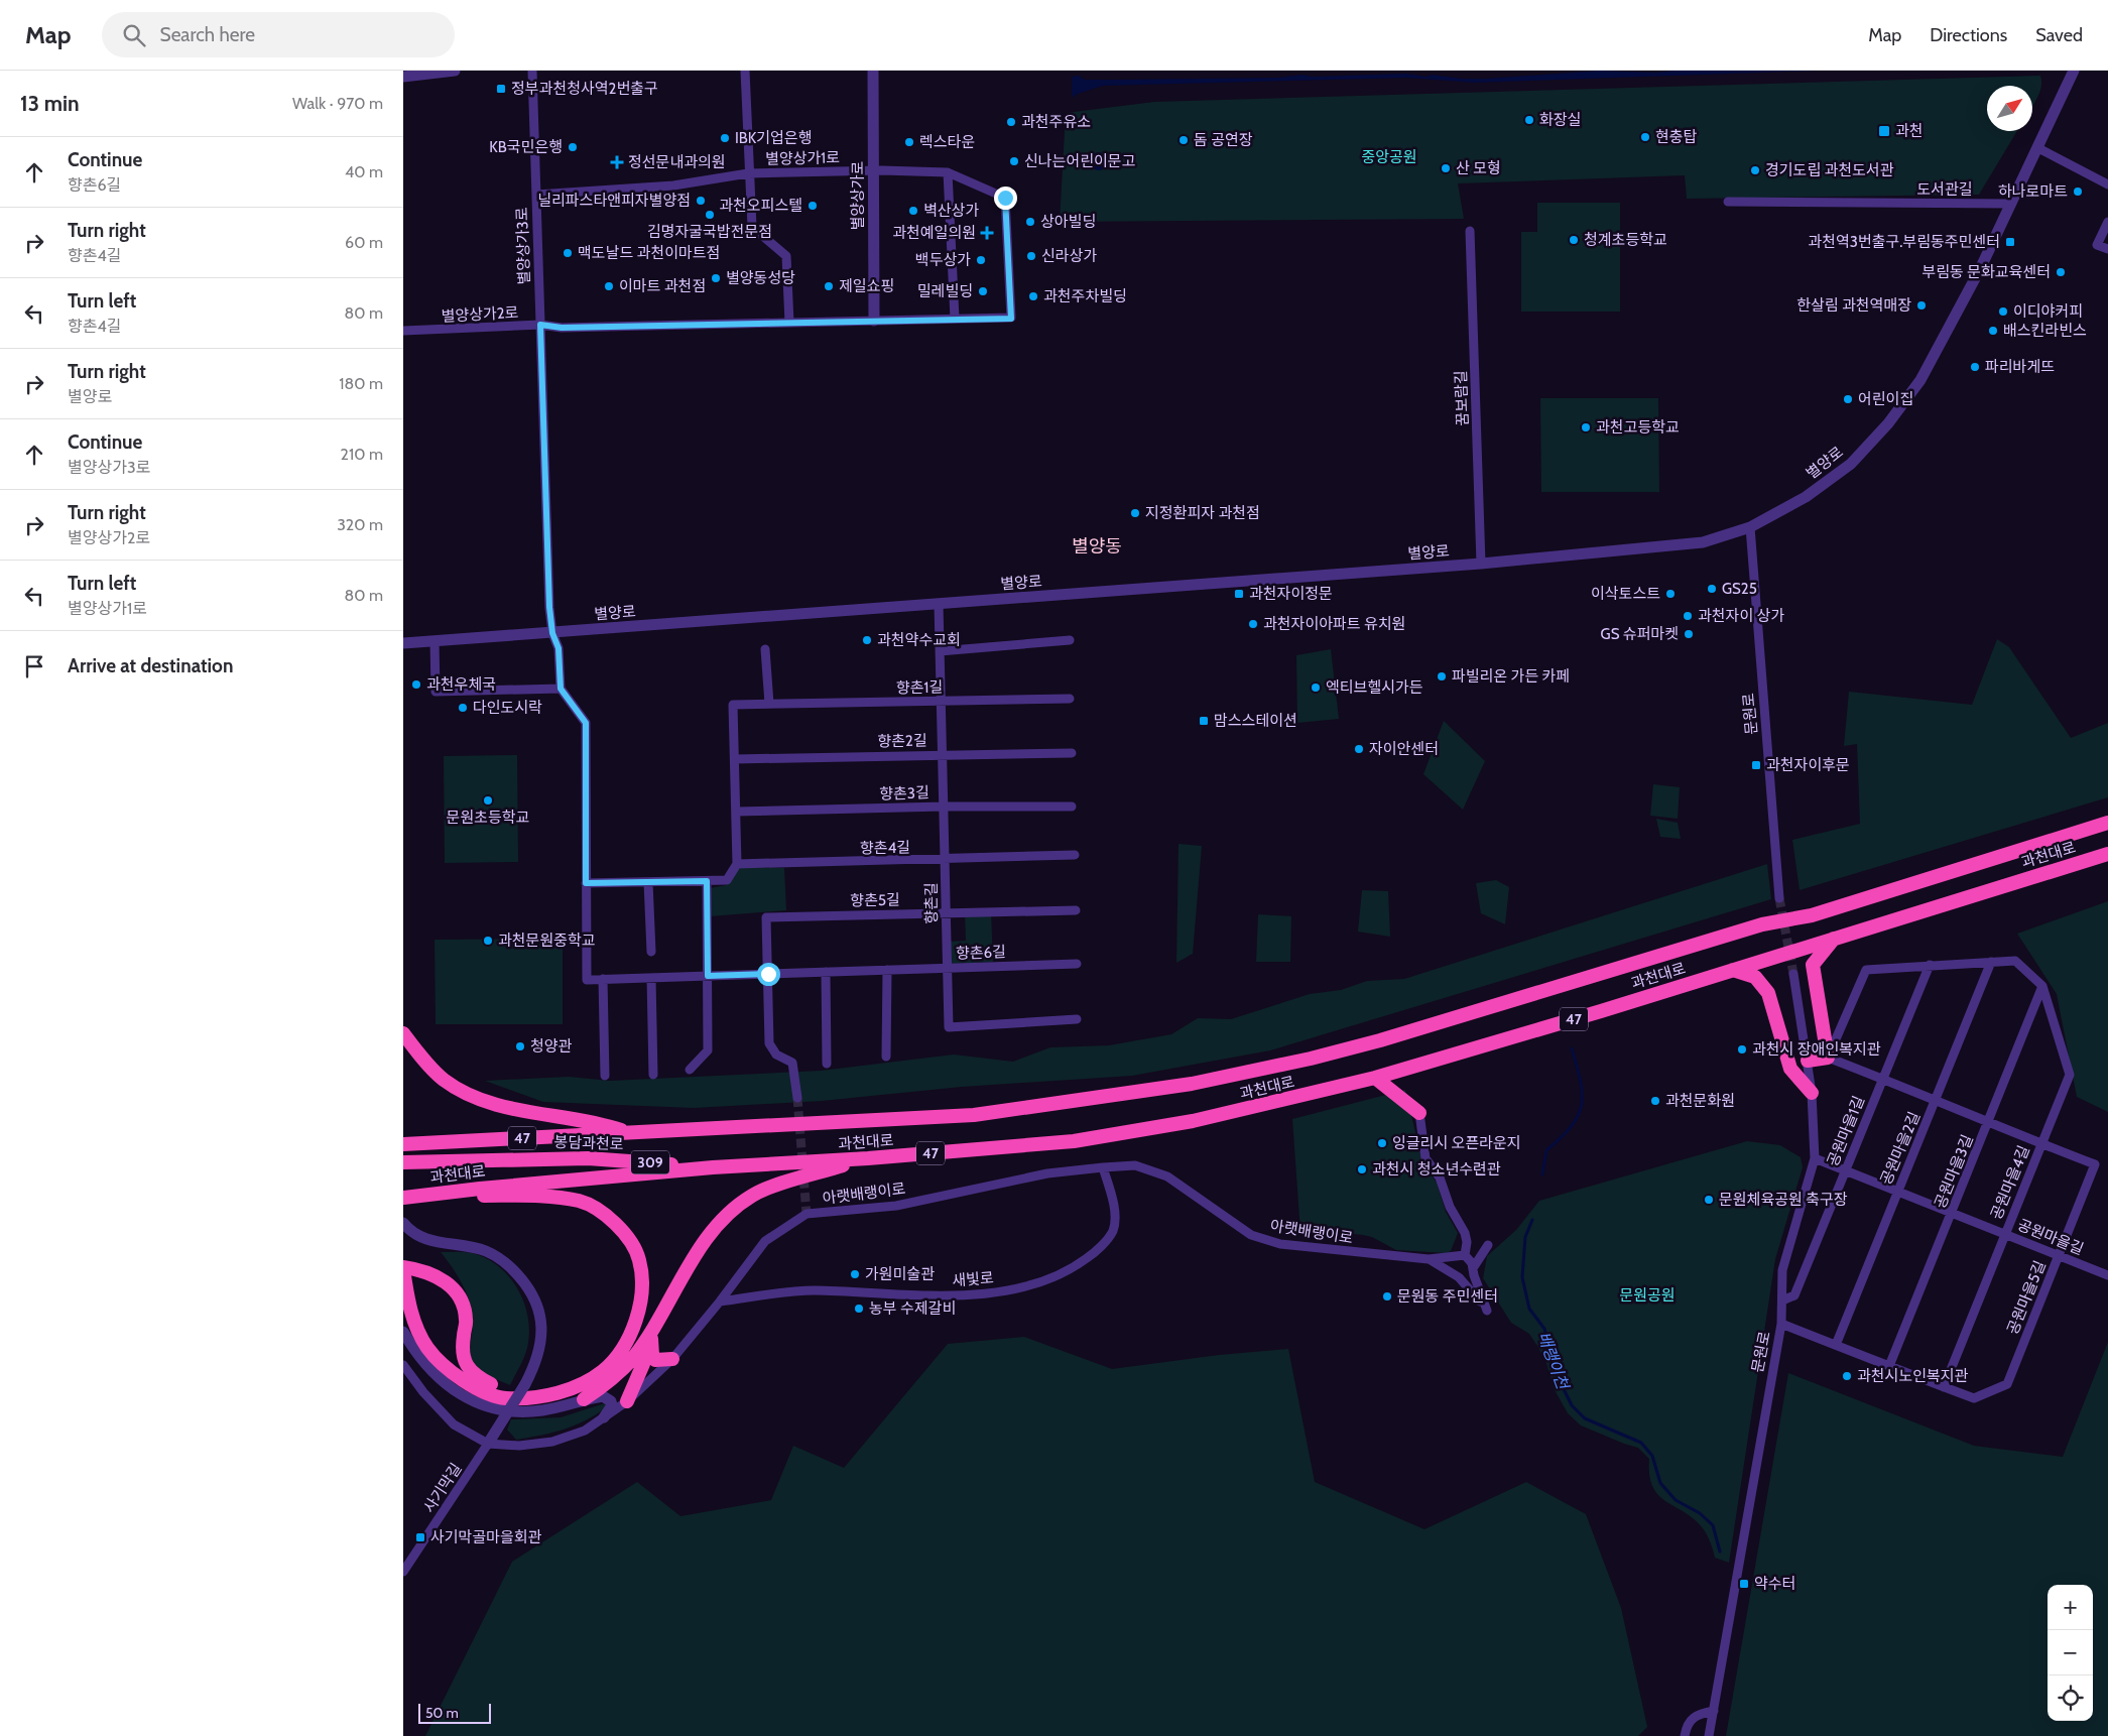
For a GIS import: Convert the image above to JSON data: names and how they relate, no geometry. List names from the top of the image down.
{
  "streets": {
    "highway": [
      "과천대로",
      "47",
      "봉담과천로",
      "309"
    ],
    "street": [
      "별양상가1로",
      "도서관길",
      "별양상가로",
      "별양상가3로",
      "별양상가2로",
      "꿈보람길",
      "별양로",
      "향촌1길",
      "문원로",
      "향촌2길",
      "향촌3길",
      "향촌4길",
      "향촌5길",
      "향촌길",
      "향촌6길",
      "공원마을1길",
      "공원마을2길",
      "공원마을3길",
      "공원마을4길",
      "아랫배랭이로",
      "공원마을길",
      "새빛로",
      "공원마을5길",
      "사기막길"
    ]
  },
  "crossings": [
    ["별양상가1로", "별양상가로"],
    ["별양상가1로", "별양상가3로"],
    ["별양상가1로", "별양상가2로"],
    ["도서관길", "별양로"],
    ["별양상가로", "별양상가2로"],
    ["별양상가3로", "별양상가2로"],
    ["별양상가3로", "별양로"],
    ["꿈보람길", "별양로"],
    ["별양로", "문원로"],
    ["별양로", "향촌길"],
    ["향촌1길", "향촌2길"],
    ["향촌1길", "향촌길"],
    ["문원로", "공원마을1길"],
    ["문원로", "공원마을길"],
    ["향촌2길", "향촌길"],
    ["향촌3길", "향촌길"],
    ["향촌4길", "향촌길"],
    ["과천대로", "봉담과천로"],
    ["향촌5길", "향촌길"],
    ["향촌5길", "향촌6길"],
    ["향촌길", "향촌6길"],
    ["공원마을1길", "공원마을길"],
    ["공원마을2길", "공원마을길"],
    ["공원마을3길", "공원마을4길"],
    ["공원마을3길", "공원마을길"],
    ["공원마을4길", "공원마을길"],
    ["공원마을4길", "공원마을5길"],
    ["아랫배랭이로", "새빛로"],
    ["아랫배랭이로", "사기막길"],
    ["공원마을길", "공원마을5길"]
  ],
  "districts": ["별양동"],
  "water": ["배랭이천"],
  "parks": ["중앙공원", "문원공원"],
  "places": {
    "transit": [
      "정부과천청사역2번출구",
      "과천",
      "과천역3번출구.부림동주민센터",
      "과천자이정문",
      "맘스스테이션",
      "과천자이후문",
      "사기막골마을회관",
      "약수터"
    ],
    "other": [
      "화장실",
      "과천주유소",
      "현충탑",
      "IBK기업은행",
      "돔 공연장",
      "렉스타운",
      "KB국민은행",
      "신나는어린이문고",
      "산 모형",
      "경기도립 과천도서관",
      "하나로마트",
      "닐리파스타앤피자별양점",
      "과천오피스텔",
      "벽산상가",
      "김명자굴국밥전문점",
      "상아빌딩",
      "청계초등학교",
      "맥도날드 과천이마트점",
      "신라상가",
      "백두상가",
      "부림동 문화교육센터",
      "별양동성당",
      "이마트 과천점",
      "제일쇼핑",
      "밀레빌딩",
      "과천주차빌딩",
      "한살림 과천역매장",
      "이디야커피",
      "배스킨라빈스",
      "파리바게뜨",
      "어린이집",
      "과천고등학교",
      "지정환피자 과천점",
      "GS25",
      "이삭토스트",
      "과천자이 상가",
      "과천자이아파트 유치원",
      "GS 슈퍼마켓",
      "과천약수교회",
      "파빌리온 가든 카페",
      "과천우체국",
      "엑티브헬시가든",
      "다인도시락",
      "자이안센터",
      "문원초등학교",
      "과천문원중학교",
      "청양관",
      "과천시 장애인복지관",
      "과천문화원",
      "잉글리시 오픈라운지",
      "과천시 청소년수련관",
      "문원체육공원 축구장",
      "가원미술관",
      "문원동 주민센터",
      "농부 수제갈비",
      "과천시노인복지관"
    ],
    "health": ["정선문내과의원", "과천예일의원"]
  },
  "scale_bar": "50 m",
  "north": "top right",
  "page": {
    "header": "Map",
    "search": "Search here",
    "nav": ["Map", "Directions", "Saved"],
    "heading": ["13 min", "Walk · 970 m"],
    "list": [
      ["Continue", "향촌6길", "40 m"],
      ["Turn right", "향촌4길", "60 m"],
      ["Turn left", "향촌4길", "80 m"],
      ["Turn right", "별양로", "180 m"],
      ["Continue", "별양상가3로", "210 m"],
      ["Turn right", "별양상가2로", "320 m"],
      ["Turn left", "별양상가1로", "80 m"],
      "Arrive at destination"
    ],
    "map_buttons": ["+", "−"],
    "scale": "50 m"
  }
}
